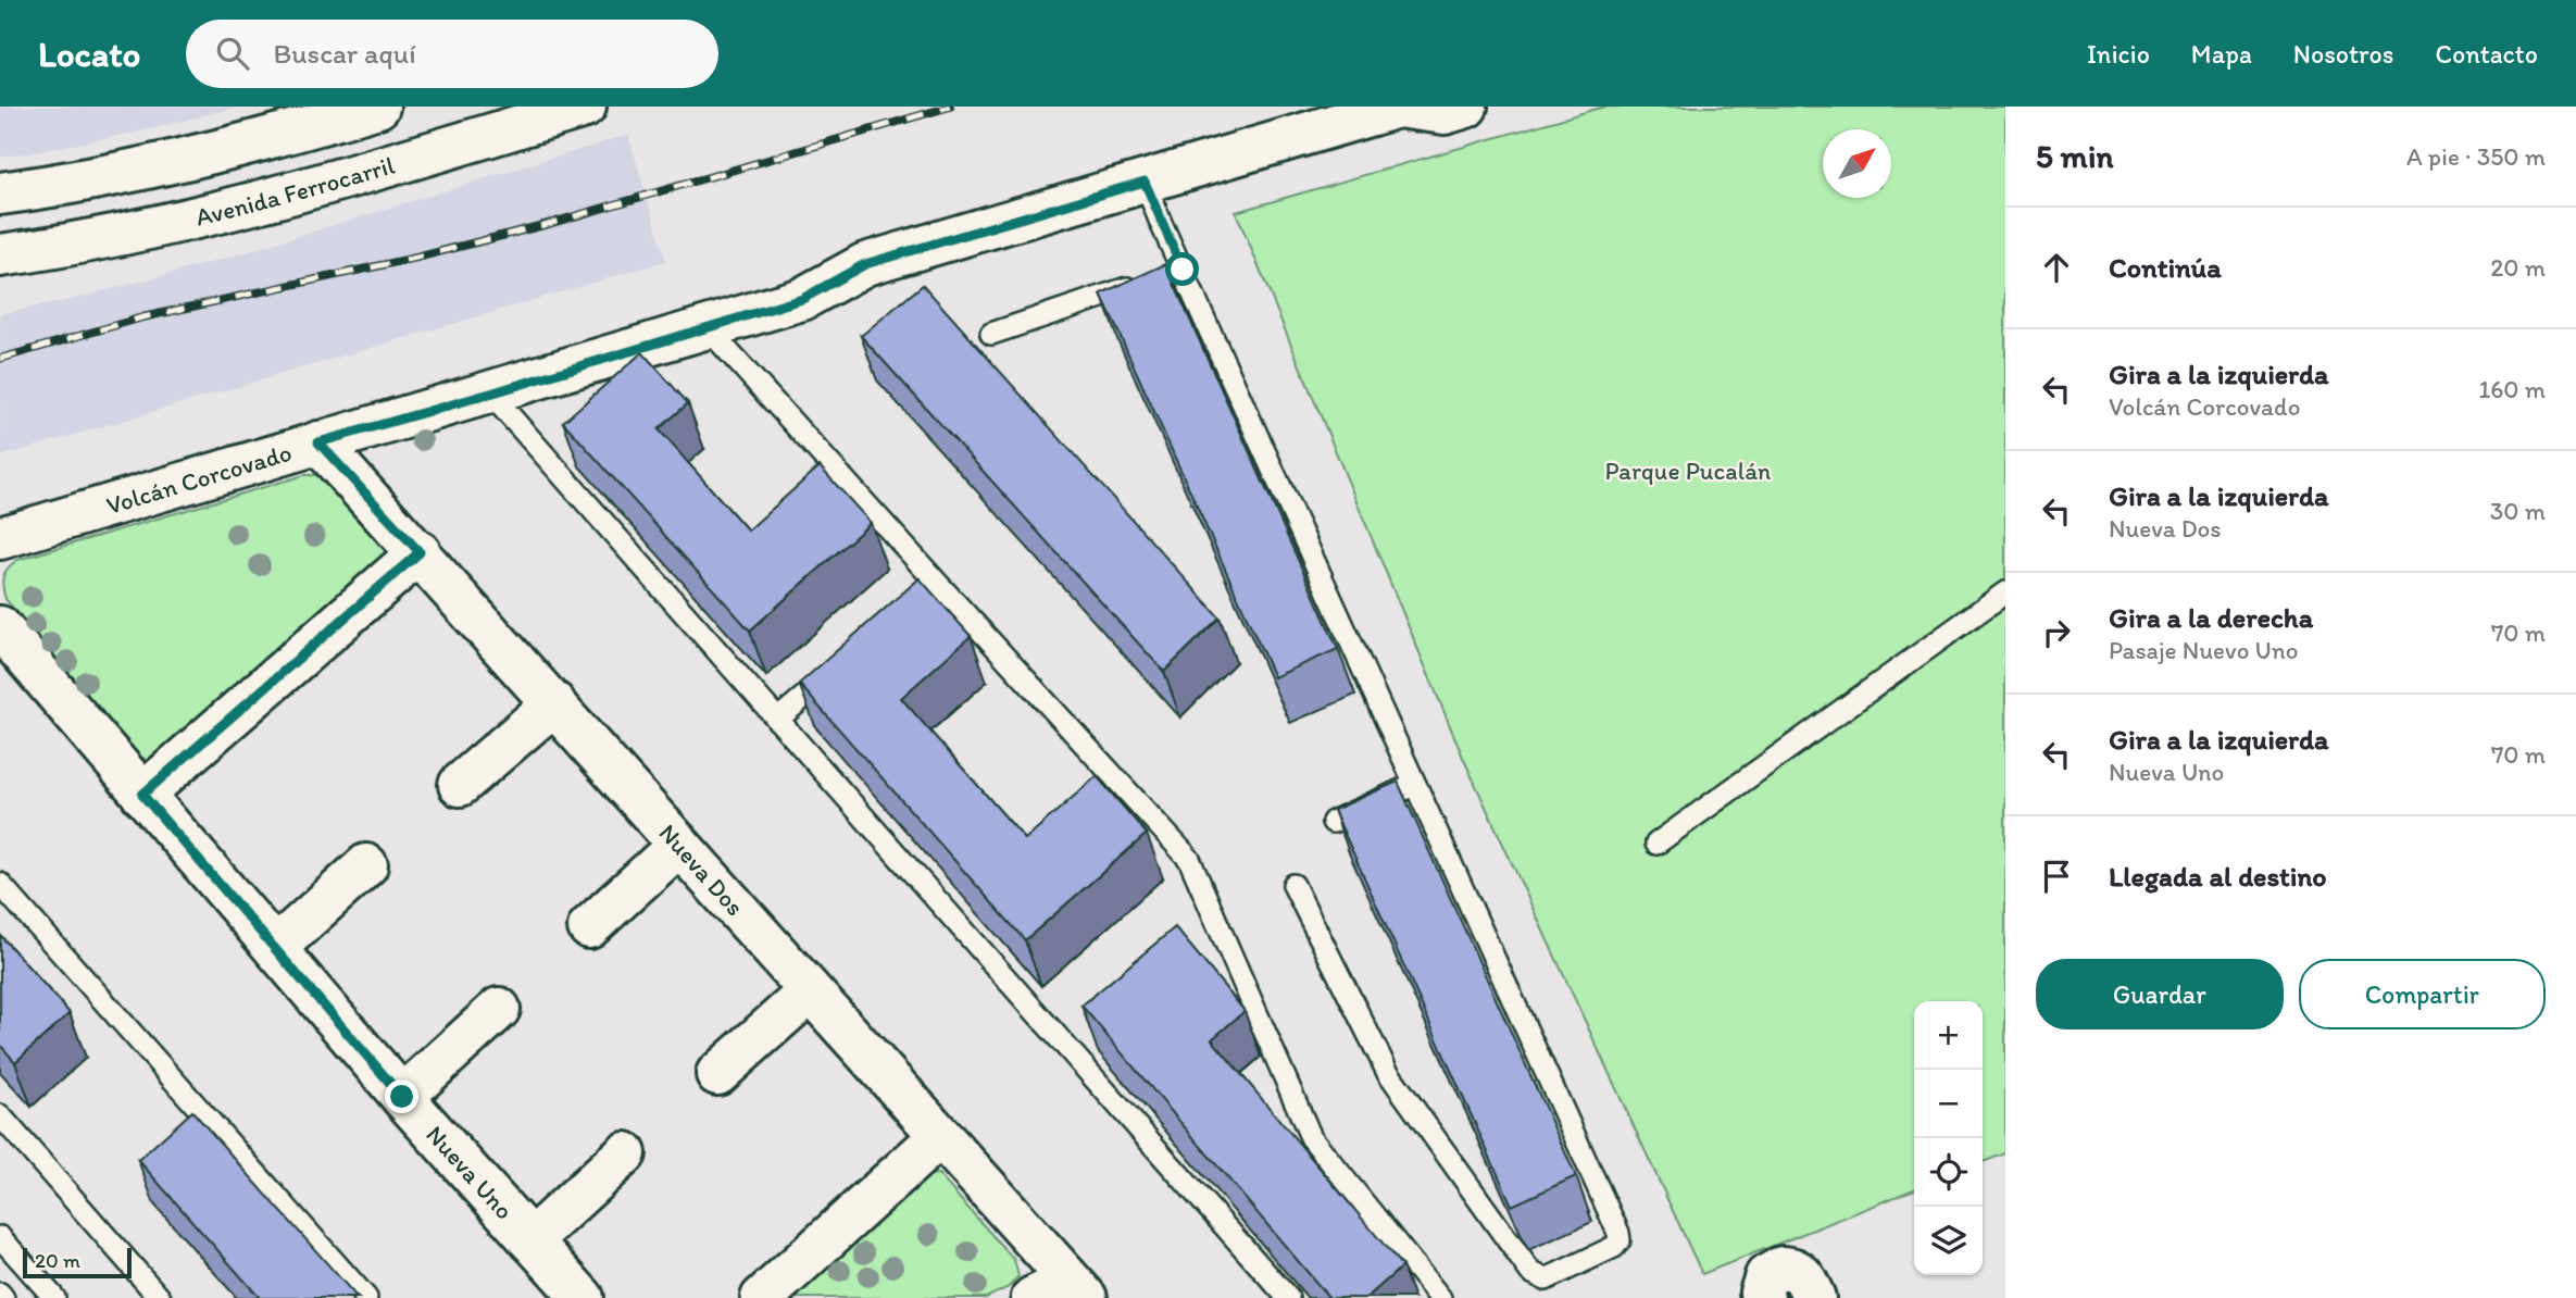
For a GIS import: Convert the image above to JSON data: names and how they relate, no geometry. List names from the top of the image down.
{
  "streets": {
    "street": [
      "Avenida Ferrocarril",
      "Volcán Corcovado",
      "Nueva Dos",
      "Nueva Uno"
    ]
  },
  "crossings": [
    ["Volcán Corcovado", "Nueva Dos"]
  ],
  "parks": ["Parque Pucalán"],
  "scale_bar": "20 m",
  "north": "top right",
  "page": {
    "header": "Locato",
    "search": "Buscar aquí",
    "nav": [
      "Inicio",
      "Mapa",
      "Nosotros",
      "Contacto"
    ],
    "heading": ["5 min", "A pie · 350 m"],
    "list": [
      ["Continúa", "20 m"],
      ["Gira a la izquierda", "Volcán Corcovado", "160 m"],
      ["Gira a la izquierda", "Nueva Dos", "30 m"],
      ["Gira a la derecha", "Pasaje Nuevo Uno", "70 m"],
      ["Gira a la izquierda", "Nueva Uno", "70 m"],
      "Llegada al destino"
    ],
    "buttons": ["Guardar", "Compartir"],
    "map_buttons": ["+", "−"],
    "scale": "20 m"
  }
}
